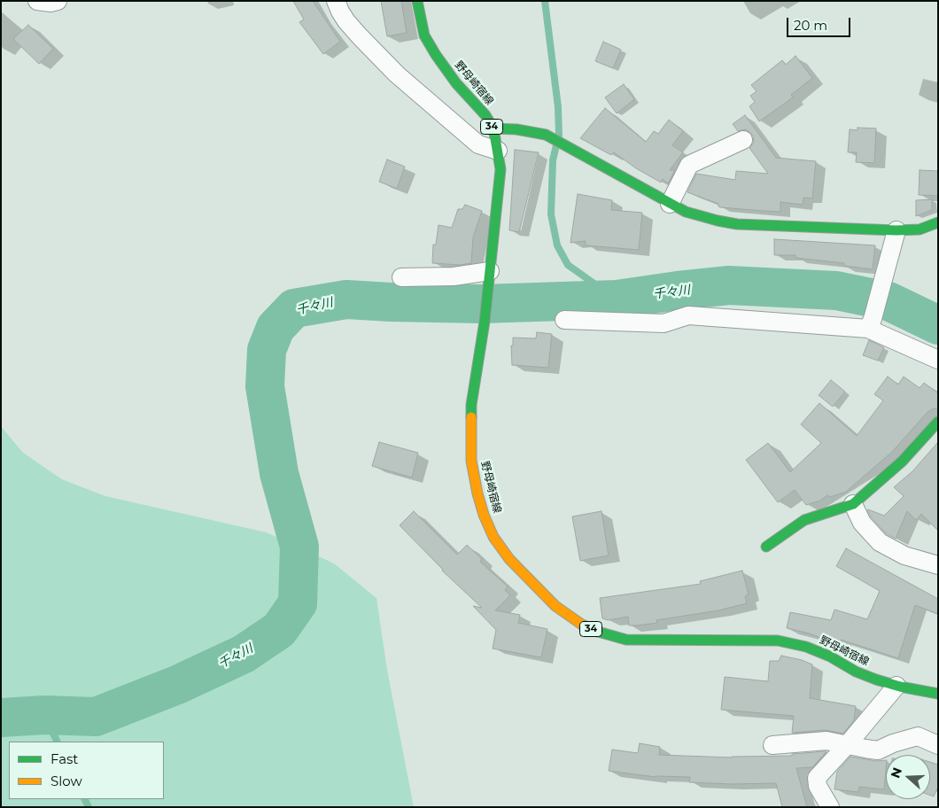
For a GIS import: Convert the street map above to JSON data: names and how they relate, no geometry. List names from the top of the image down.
{
  "streets": {
    "main road": ["野母崎宿線", "34"]
  },
  "water": ["千々川"],
  "legend": ["Fast", "Slow"],
  "scale_bar": "20 m",
  "north": "left"
}
